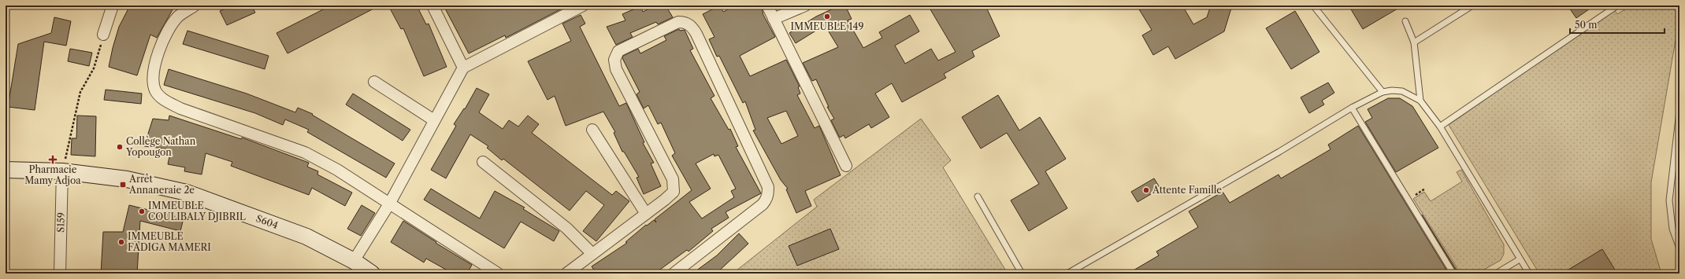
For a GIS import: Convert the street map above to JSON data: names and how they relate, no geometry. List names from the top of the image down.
{
  "streets": {
    "street": ["S604", "S159"]
  },
  "crossings": [
    ["S604", "S159"]
  ],
  "places": {
    "other": [
      "IMMEUBLE 149",
      "Collège Nathan Yopougon",
      "Attente Famille",
      "IMMEUBLE COULIBALY DJIBRIL",
      "IMMEUBLE FADIGA MAMERI"
    ],
    "health": ["Pharmacie Mamy Adjoa"],
    "transit": ["Arrêt Annaneraie 2e"]
  },
  "scale_bar": "50 m"
}
